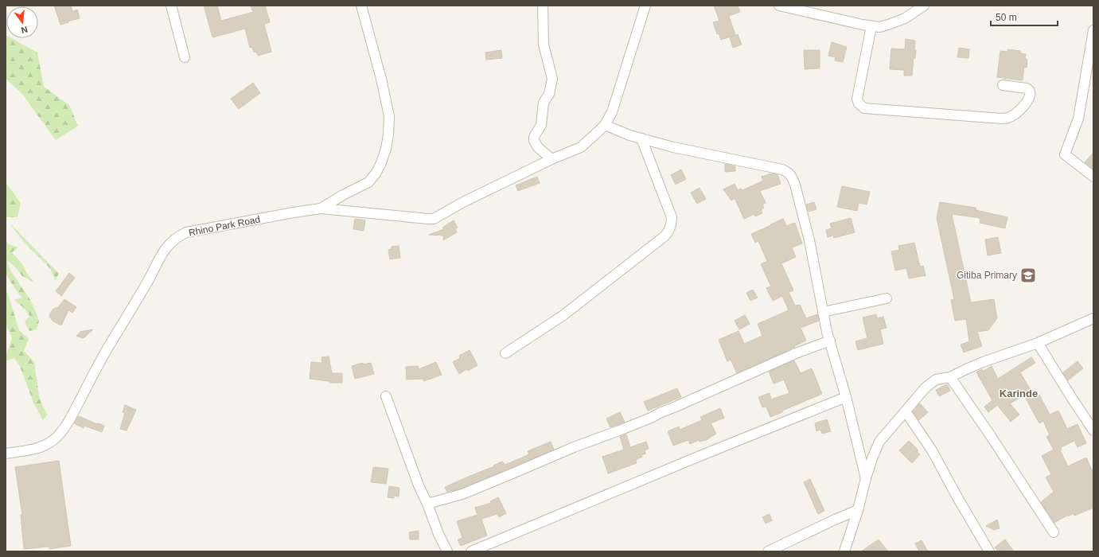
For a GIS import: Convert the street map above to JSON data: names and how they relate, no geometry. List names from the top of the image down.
{
  "streets": {
    "street": ["Rhino Park Road"]
  },
  "districts": ["Karinde"],
  "places": {
    "school or university": ["Gitiba Primary"]
  },
  "scale_bar": "50 m",
  "north": "bottom"
}
